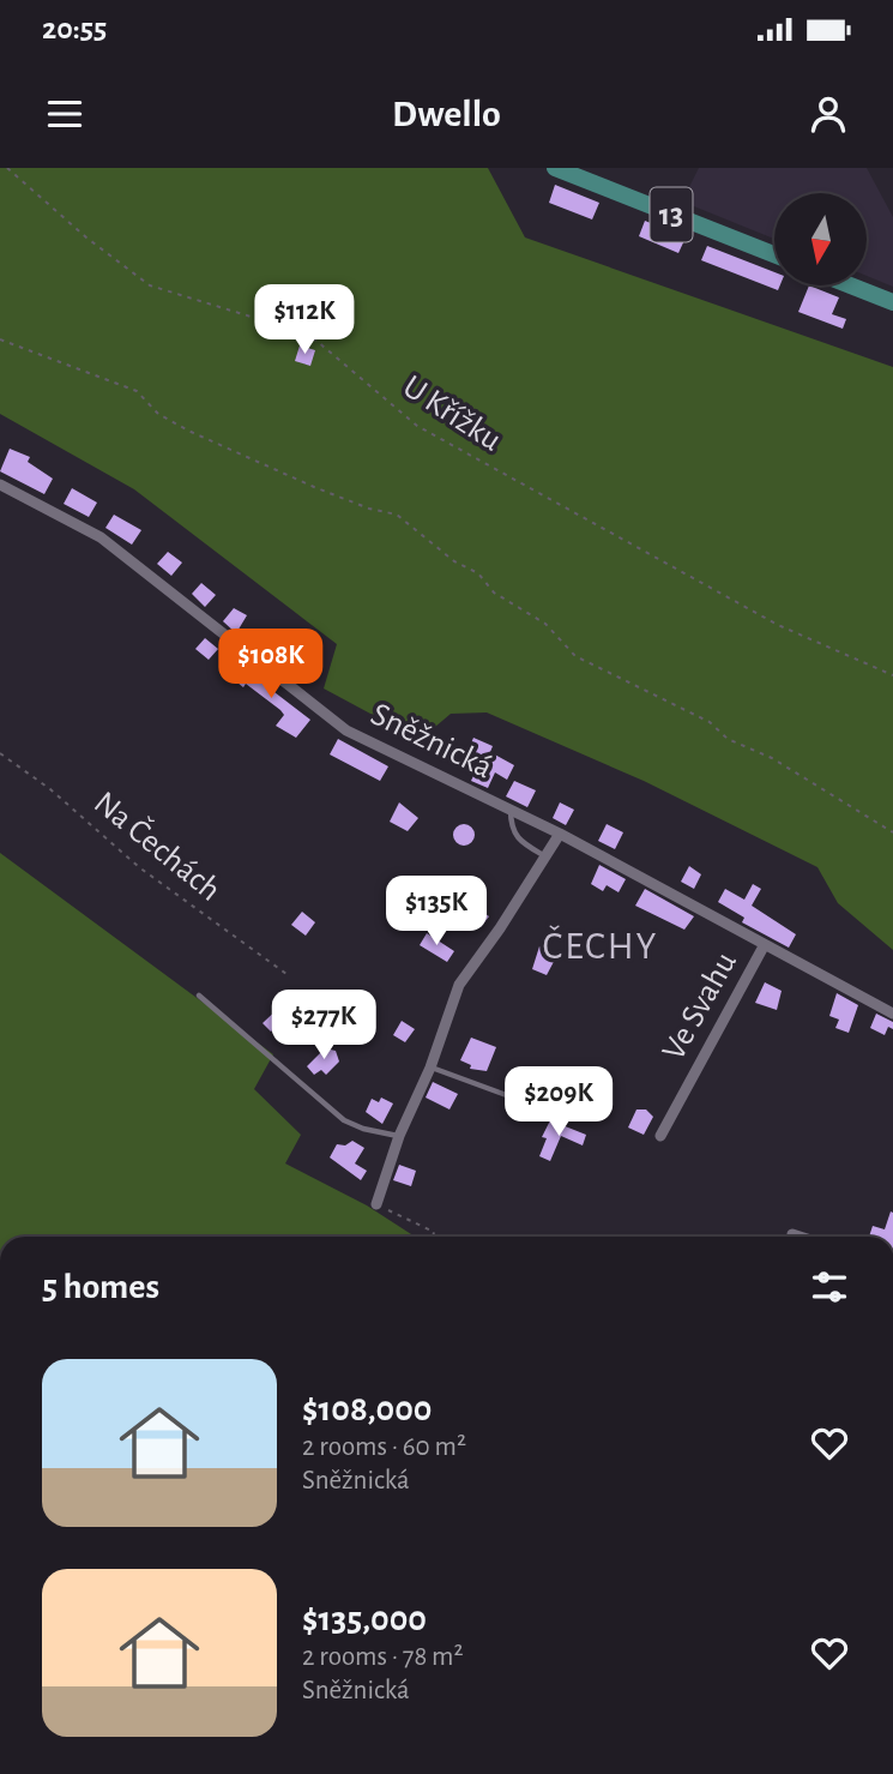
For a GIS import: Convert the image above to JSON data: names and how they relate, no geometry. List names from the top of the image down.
{
  "streets": {
    "main road": ["13"],
    "street": ["Sněžnická", "Ve Svahu"],
    "path": ["U Křížku", "Na Čechách"]
  },
  "crossings": [
    ["Sněžnická", "Ve Svahu"]
  ],
  "districts": ["ČECHY"],
  "north": "bottom",
  "page": {
    "status": "20:55",
    "header": "Dwello",
    "price": [
      "$112K",
      "$108K",
      "$135K",
      "$277K",
      "$209K"
    ],
    "heading": "5 homes",
    "list": [
      {
        "name": "$108,000",
        "note": "2 rooms · 60 m² · Sněžnická"
      },
      {
        "name": "$135,000",
        "note": "2 rooms · 78 m² · Sněžnická"
      }
    ]
  }
}
